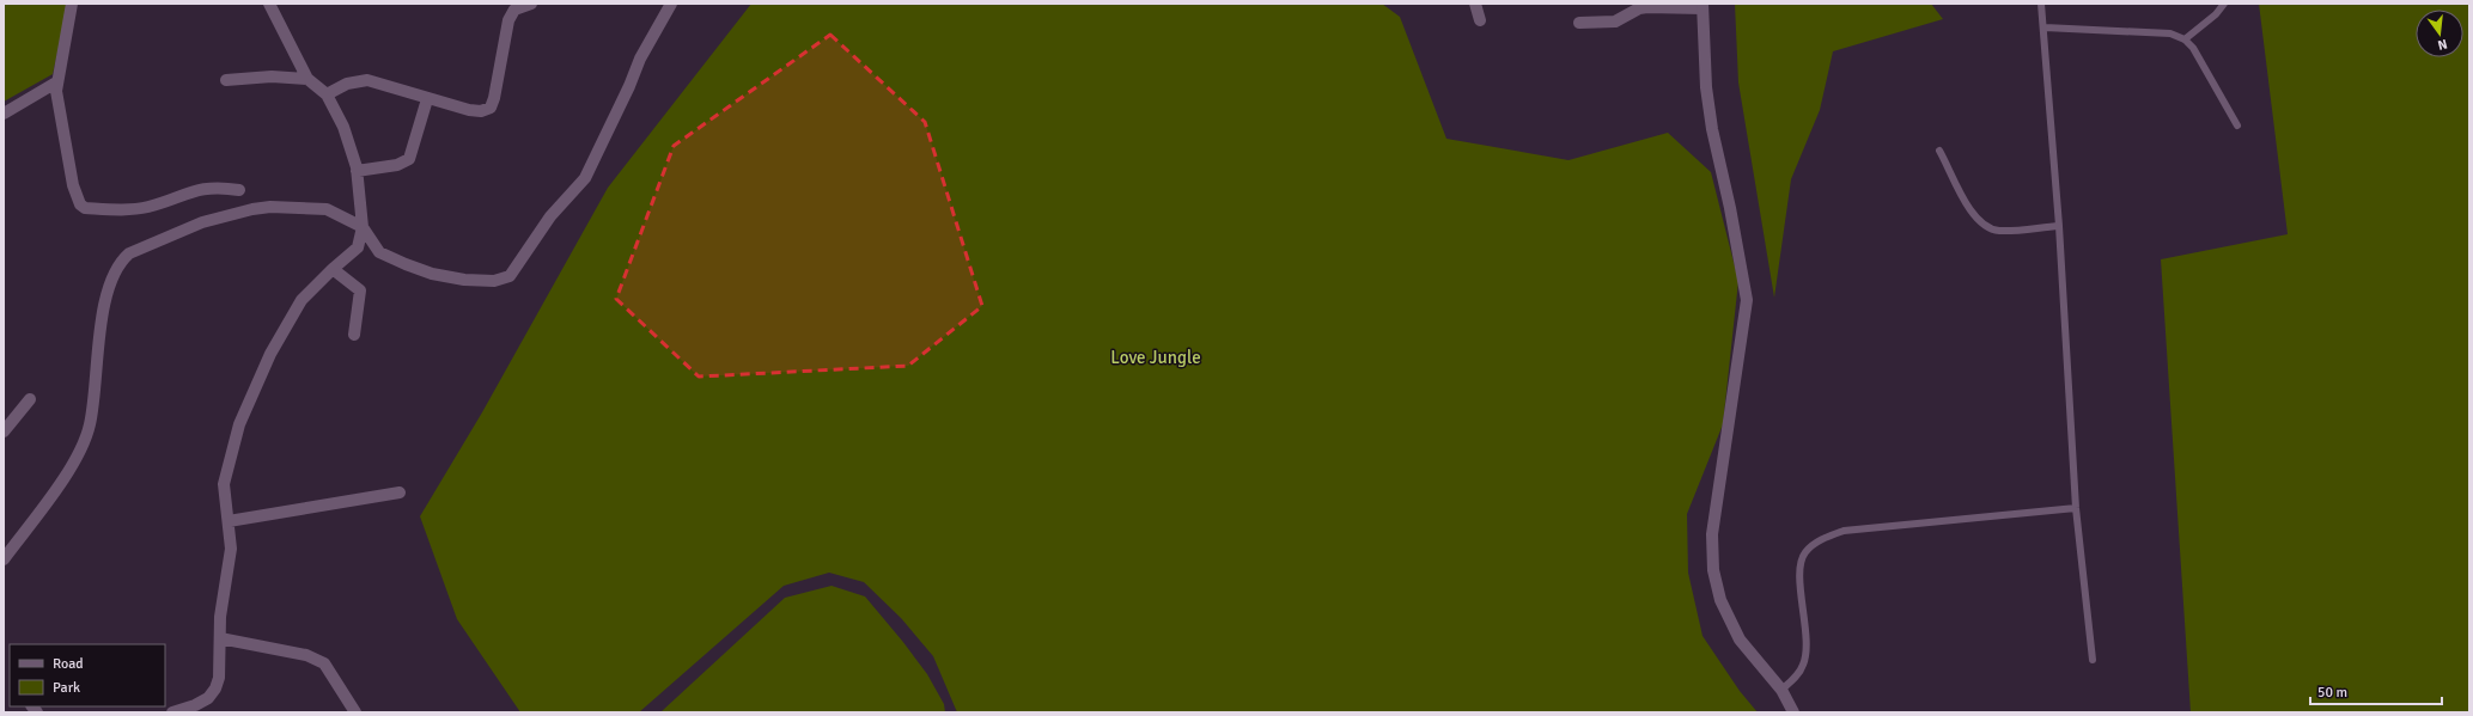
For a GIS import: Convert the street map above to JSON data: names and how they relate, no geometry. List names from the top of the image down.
{
  "parks": ["Love Jungle"],
  "legend": ["Road", "Park"],
  "scale_bar": "50 m",
  "north": "bottom"
}
